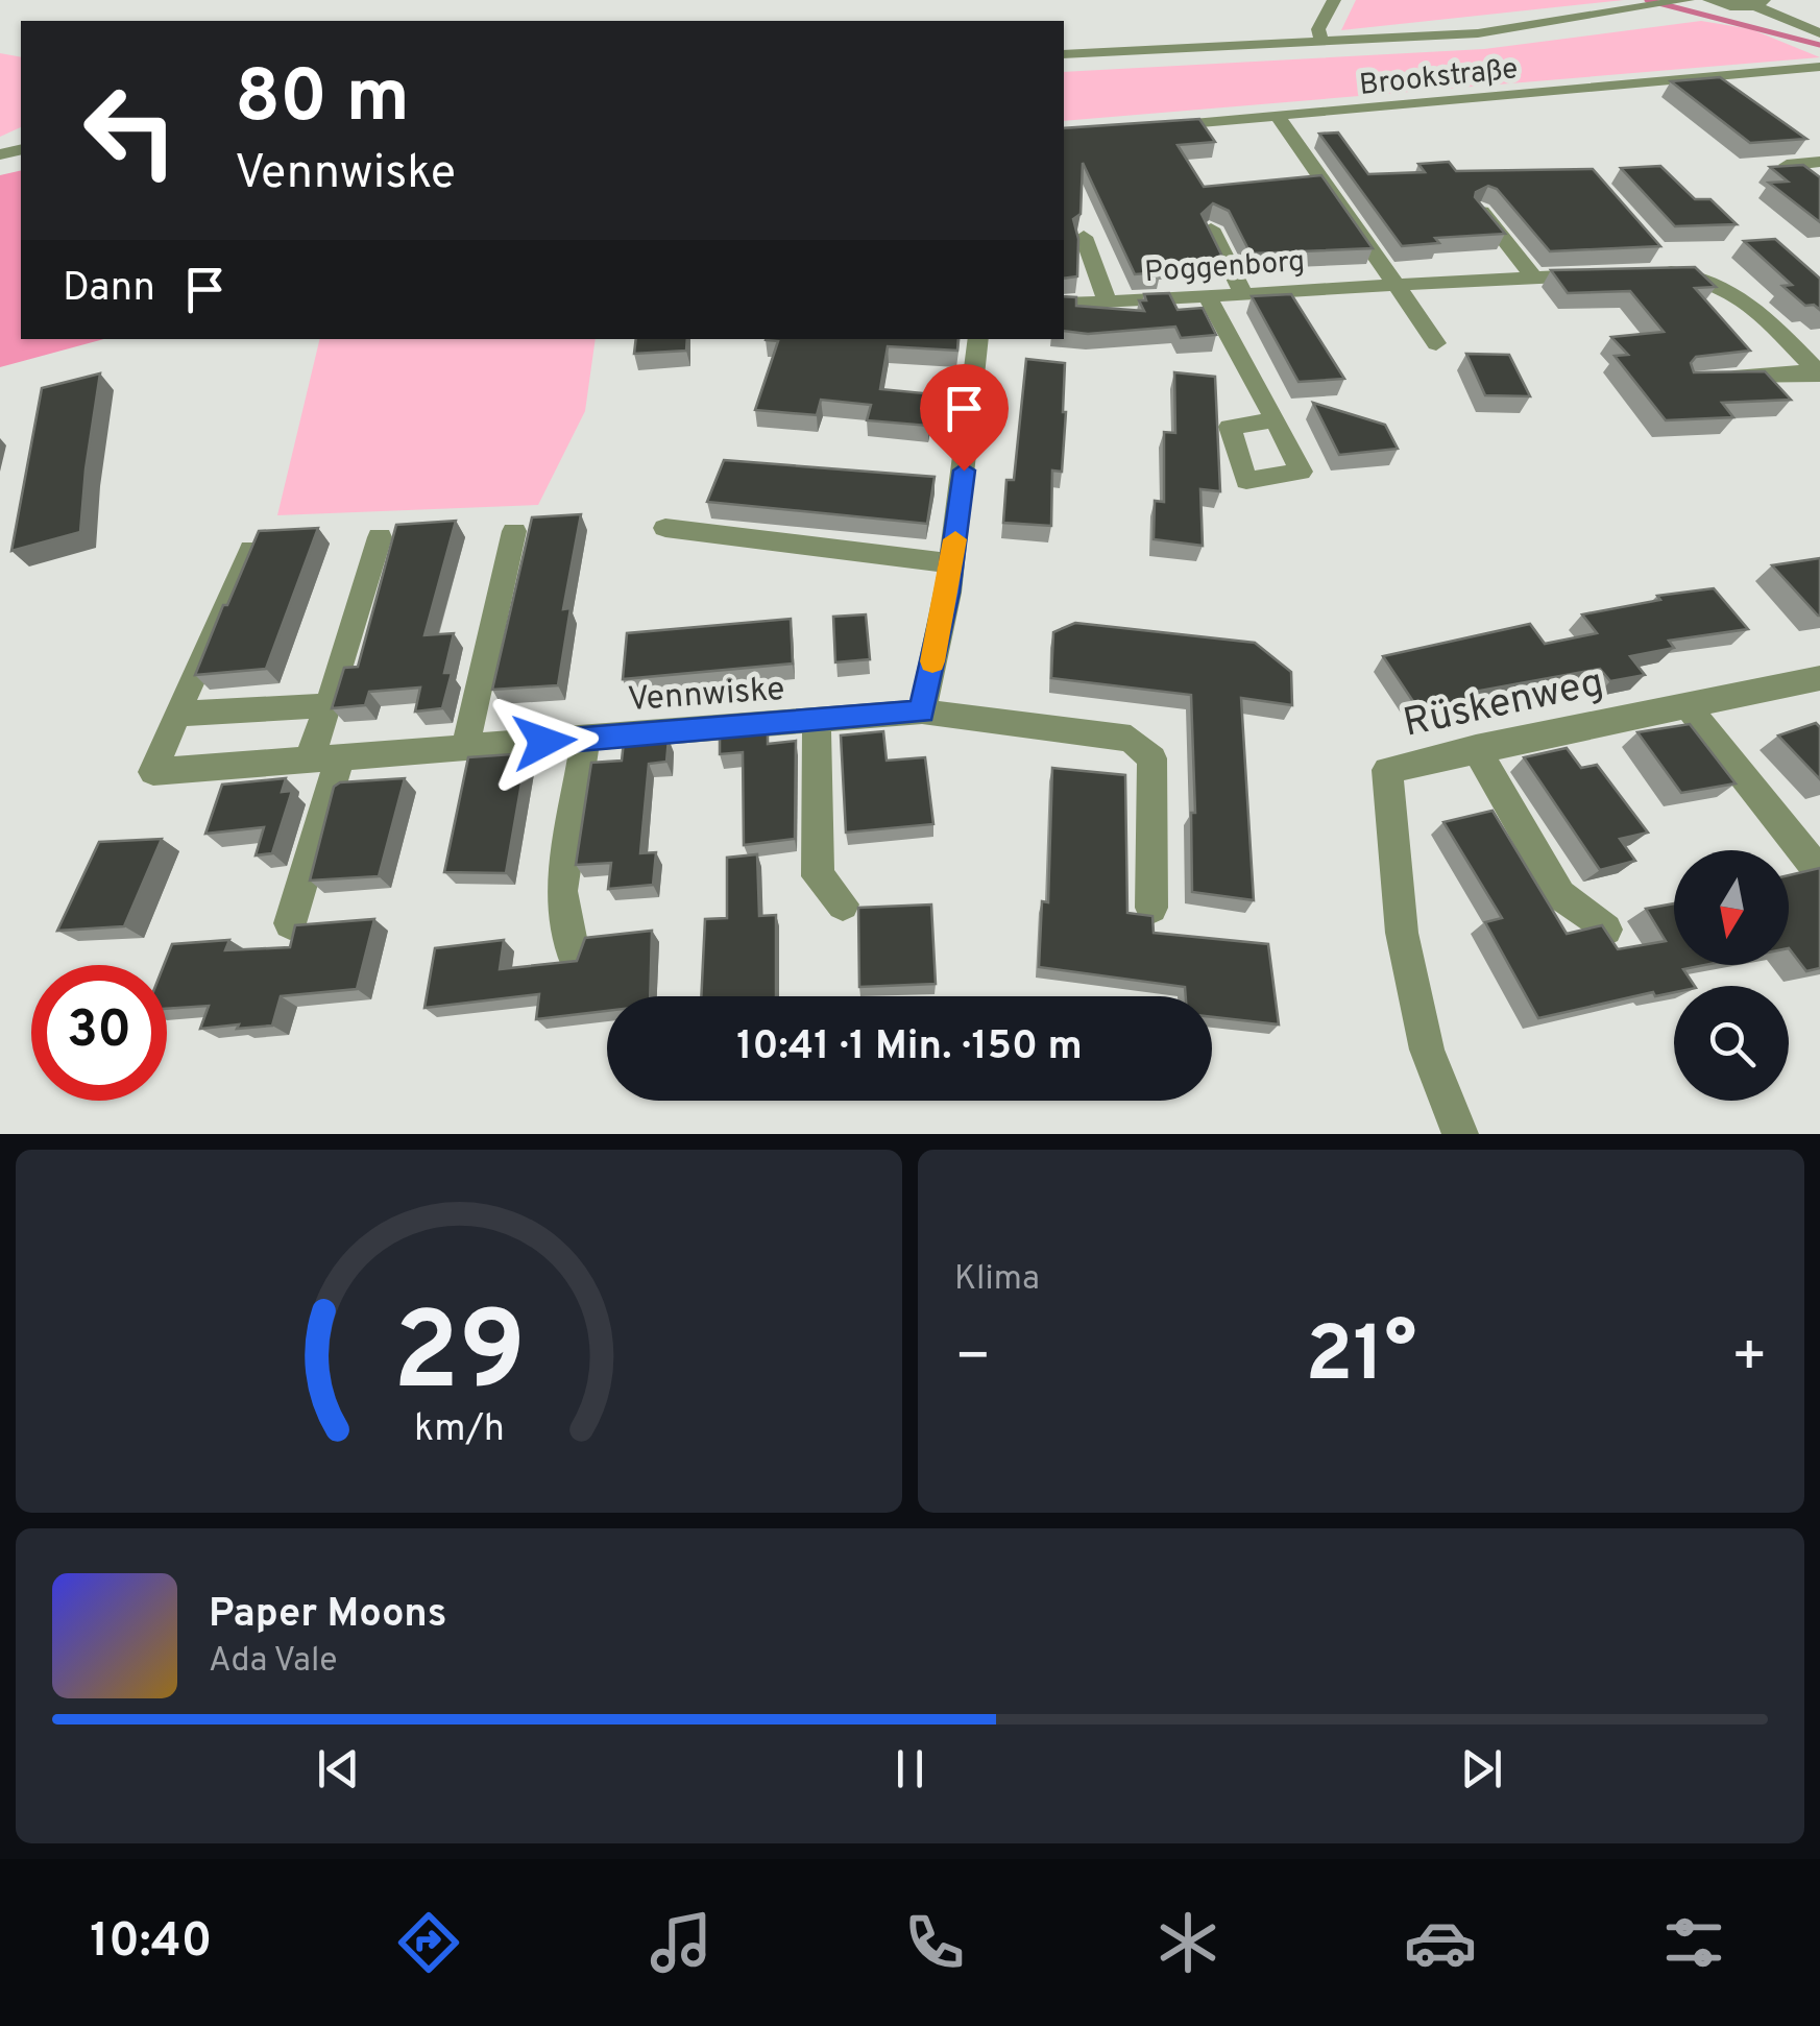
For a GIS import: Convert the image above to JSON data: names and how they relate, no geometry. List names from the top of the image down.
{
  "streets": {
    "street": [
      "Brookstraße",
      "Poggenborg",
      "Vennwiske",
      "Rüskenweg"
    ]
  },
  "crossings": [
    ["Brookstraße", "Poggenborg"]
  ],
  "north": "bottom",
  "page": {
    "turn": ["80 m", "Vennwiske"],
    "then": "Dann",
    "limit": "30",
    "trip": "10:41 · 1 Min. · 150 m",
    "tile": "Klima",
    "heat": ["−", "21°", "+"],
    "song": ["Paper Moons", "Ada Vale"],
    "tabs": "10:40",
    "gauge": ["29", "km/h"]
  }
}
